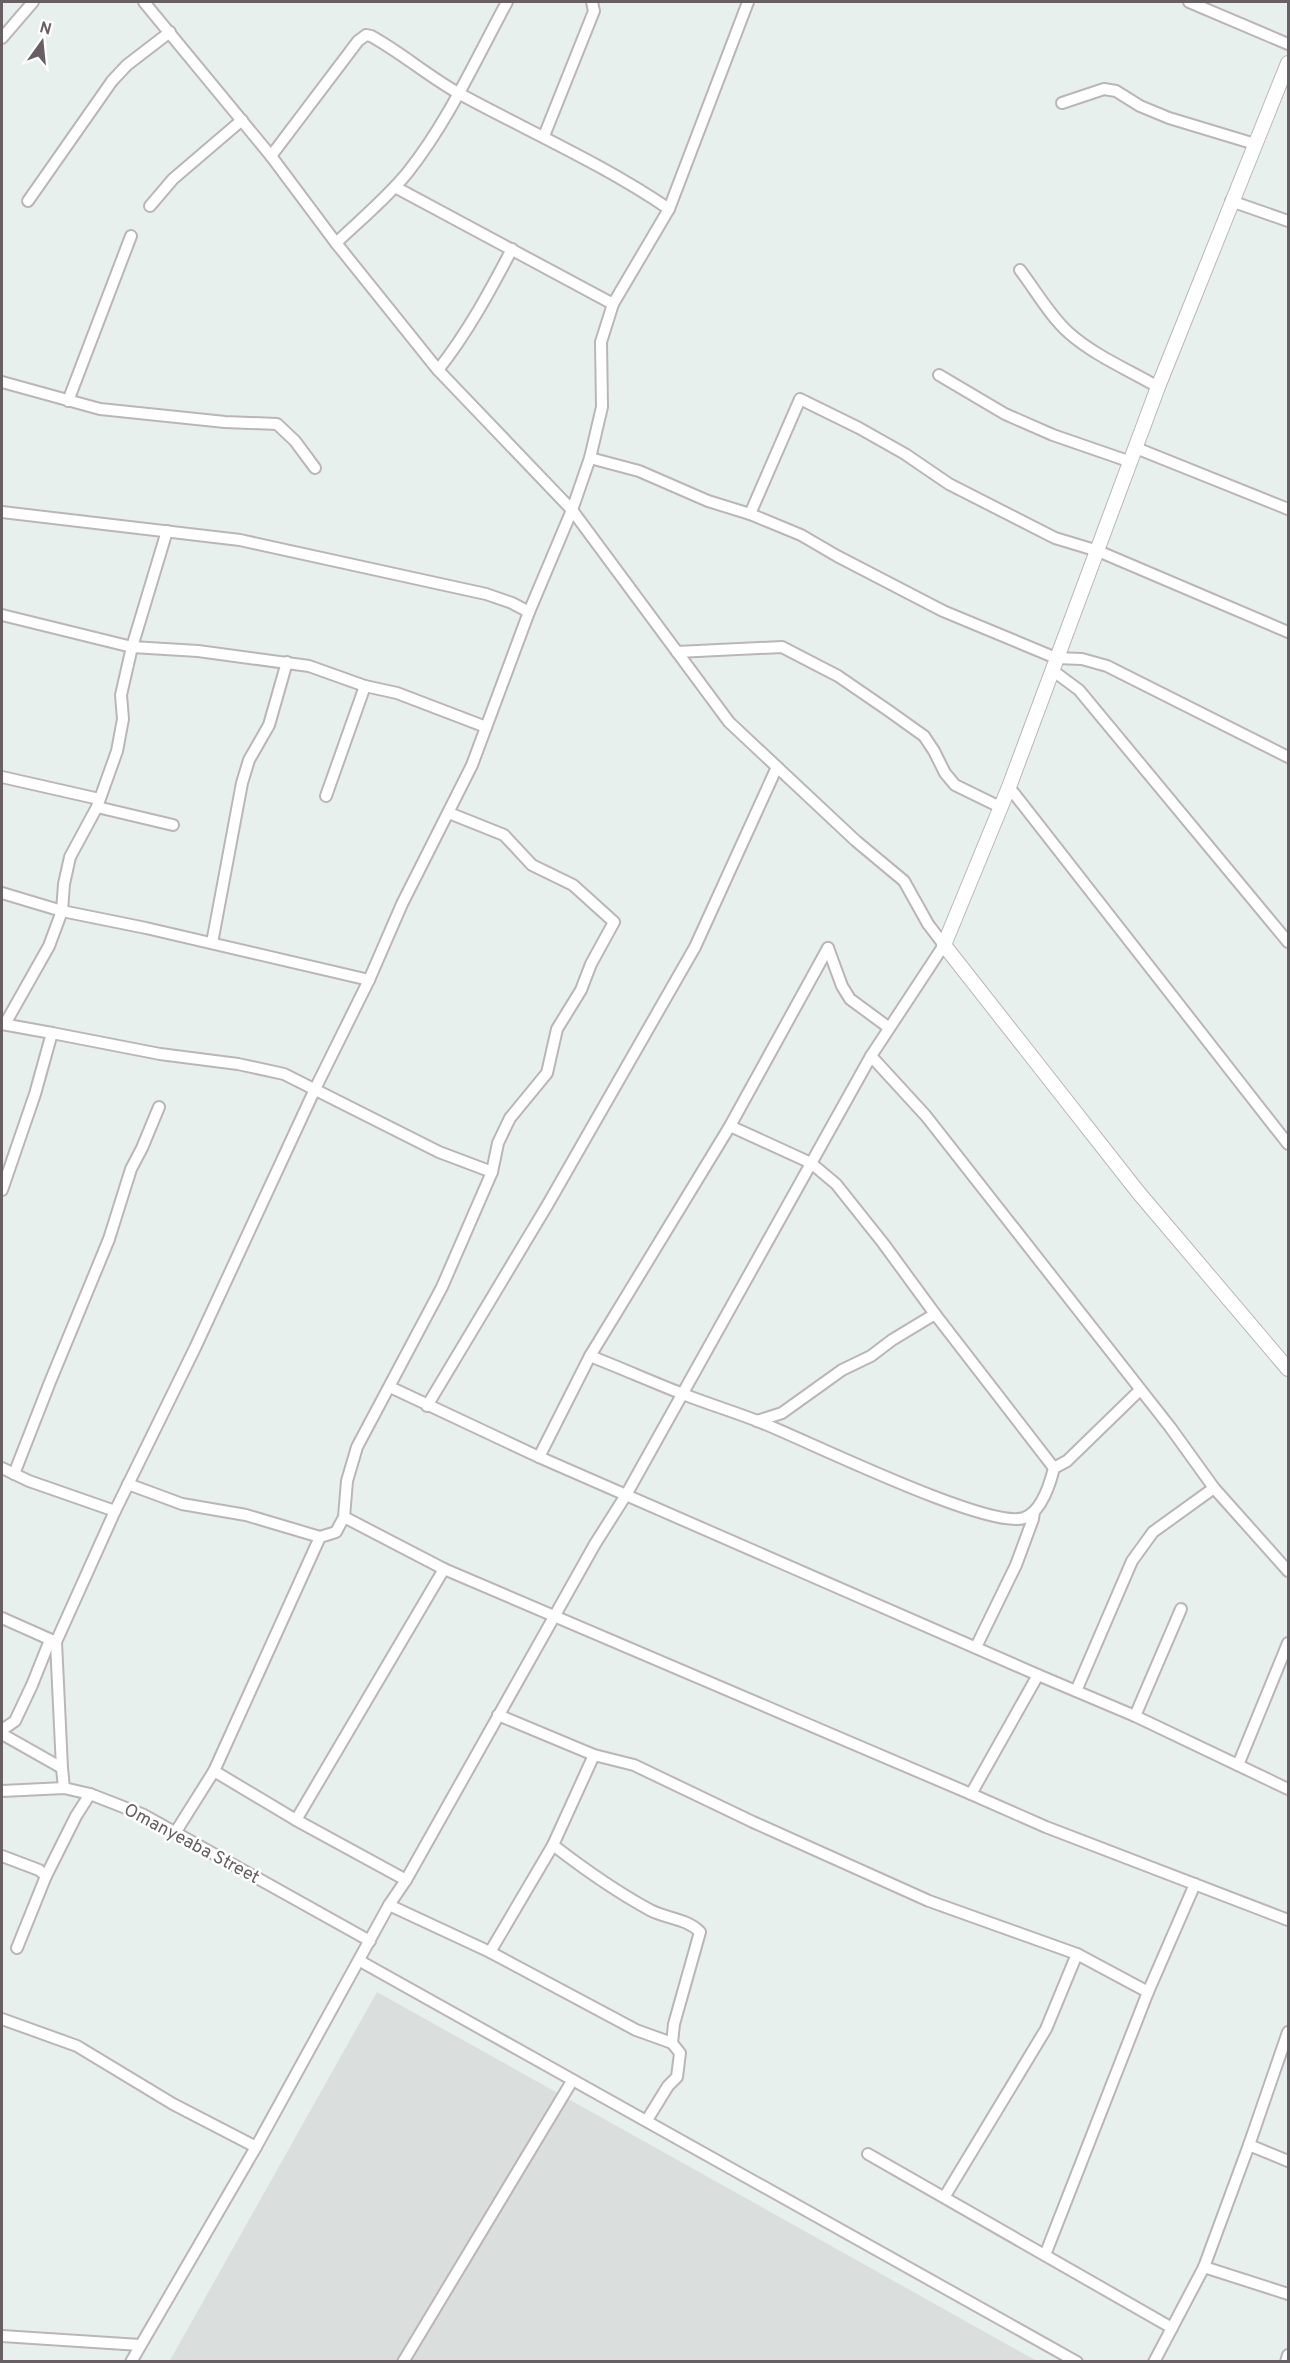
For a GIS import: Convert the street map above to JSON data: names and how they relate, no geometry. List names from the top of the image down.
{
  "streets": {
    "street": ["Omanyeaba Street"]
  },
  "north": "top"
}
